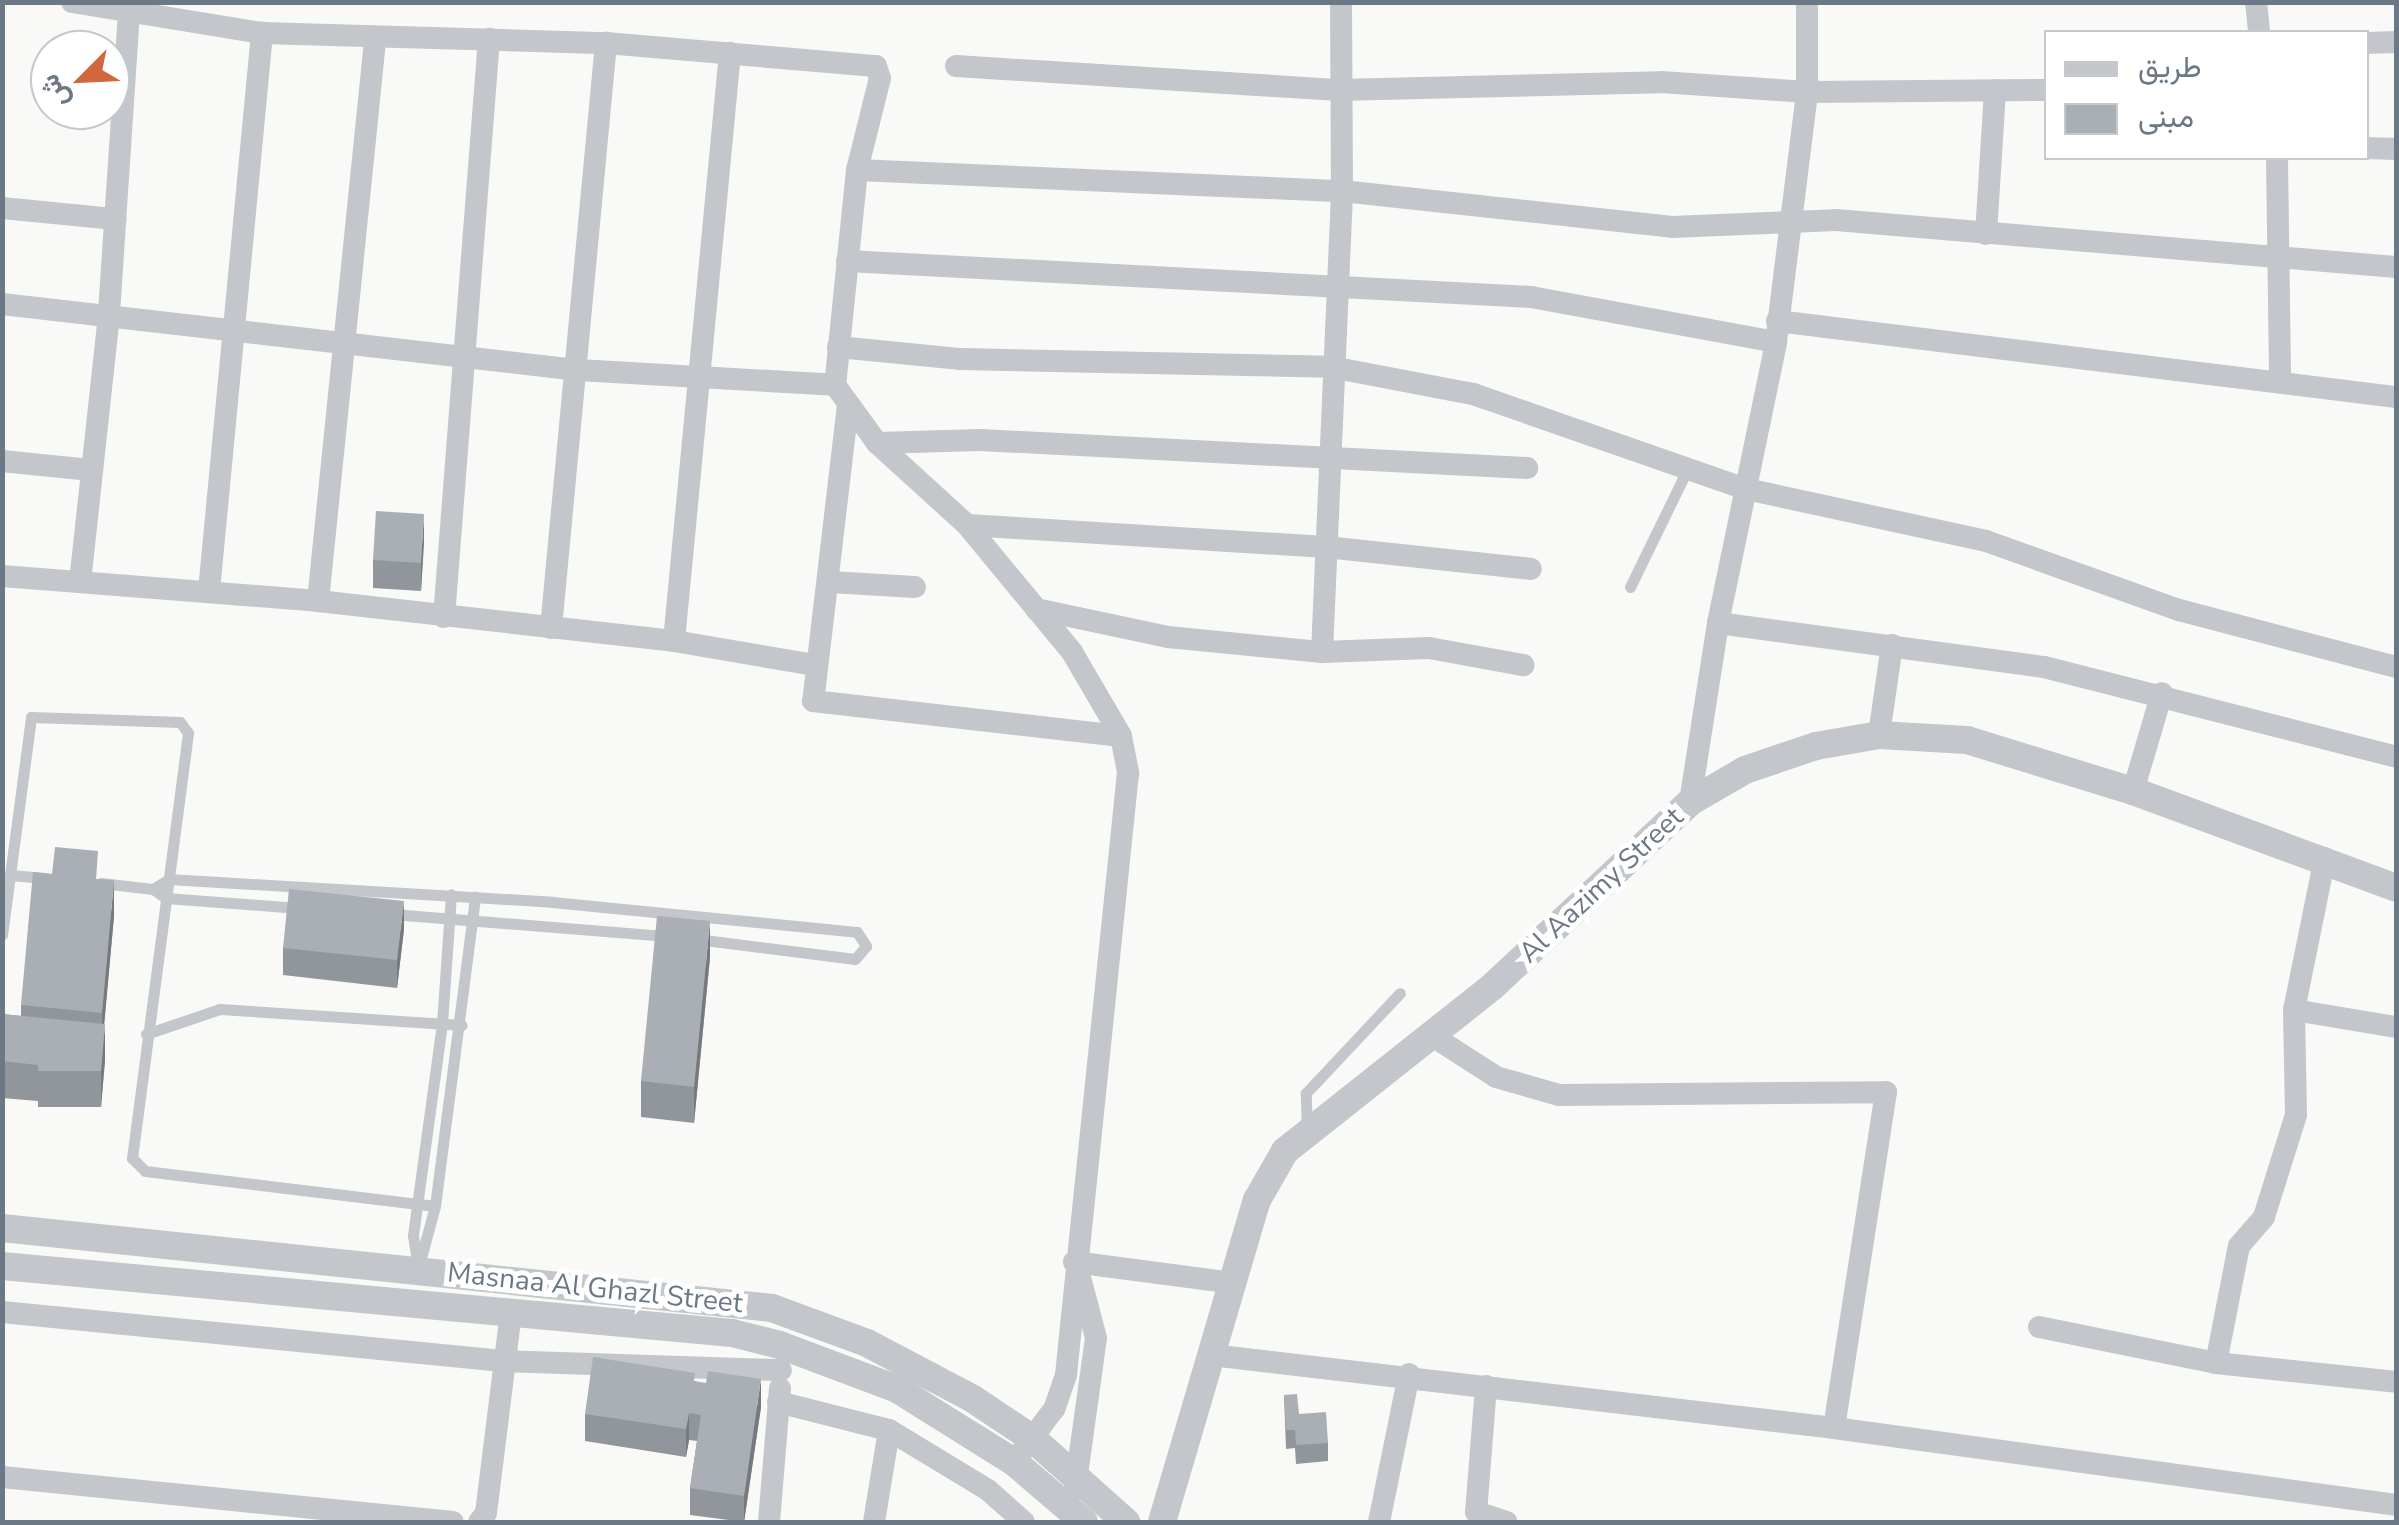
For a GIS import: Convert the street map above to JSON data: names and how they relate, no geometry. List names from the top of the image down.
{
  "streets": {
    "street": ["Al Aazimy Street", "Masnaa Al Ghazl Street"]
  },
  "legend": ["طريق", "مبنى"],
  "north": "bottom left"
}
